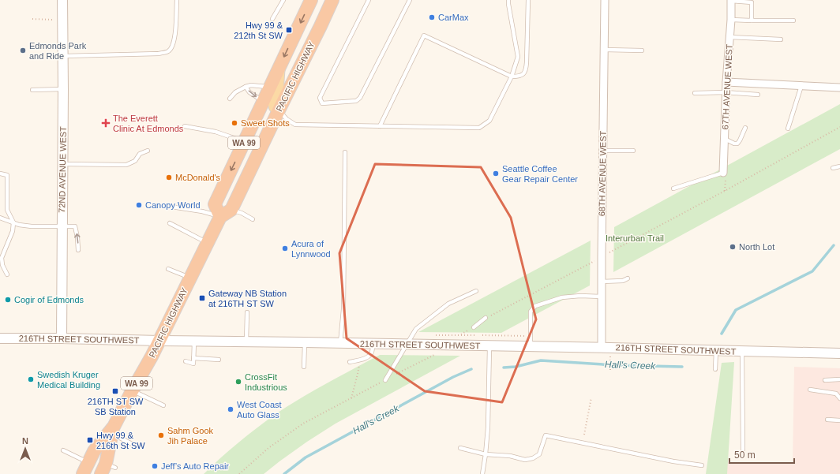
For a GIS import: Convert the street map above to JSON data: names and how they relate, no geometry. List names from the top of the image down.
{
  "streets": {
    "highway": ["PACIFIC HIGHWAY", "WA 99"],
    "street": [
      "67TH AVENUE WEST",
      "72ND AVENUE WEST",
      "68TH AVENUE WEST",
      "216TH STREET SOUTHWEST"
    ]
  },
  "crossings": [
    ["PACIFIC HIGHWAY", "216TH STREET SOUTHWEST"],
    ["72ND AVENUE WEST", "216TH STREET SOUTHWEST"],
    ["68TH AVENUE WEST", "216TH STREET SOUTHWEST"]
  ],
  "water": ["Hall's Creek"],
  "parks": ["Interurban Trail"],
  "places": {
    "other": [
      "CarMax",
      "Edmonds Park and Ride",
      "Sweet Shots",
      "Seattle Coffee Gear Repair Center",
      "McDonald's",
      "Canopy World",
      "North Lot",
      "Acura of Lynnwood",
      "Cogir of Edmonds",
      "Swedish Kruger Medical Building",
      "CrossFit Industrious",
      "West Coast Auto Glass",
      "Sahm Gook Jih Palace",
      "Jeff’s Auto Repair"
    ],
    "transit": [
      "Hwy 99 & 212th St SW",
      "Gateway NB Station at 216TH ST SW",
      "216TH ST SW SB Station",
      "Hwy 99 & 216th St SW"
    ],
    "health": ["The Everett Clinic At Edmonds"]
  },
  "scale_bar": "50 m",
  "north": "top"
}
